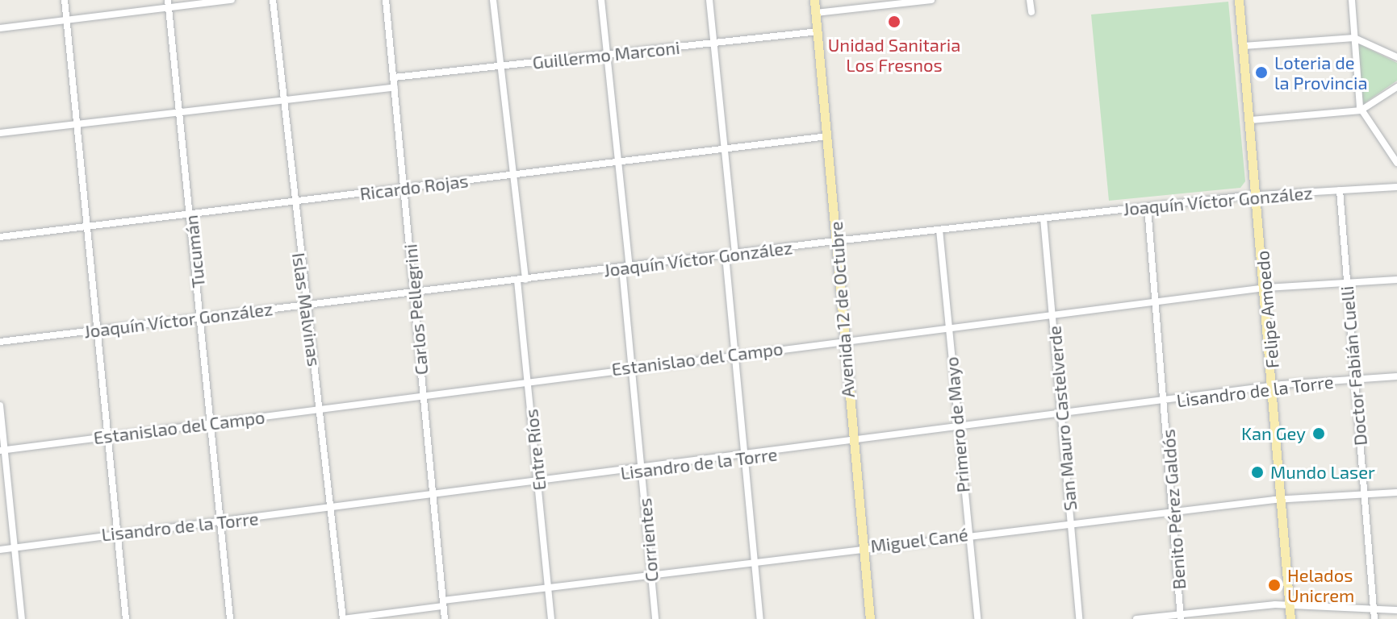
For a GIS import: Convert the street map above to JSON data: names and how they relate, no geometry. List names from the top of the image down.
{
  "streets": {
    "main road": ["Avenida 12 de Octubre", "Felipe Amoedo"],
    "street": [
      "Guillermo Marconi",
      "Ricardo Rojas",
      "Joaquín Víctor González",
      "Tucumán",
      "Islas Malvinas",
      "Carlos Pellegrini",
      "Estanislao del Campo",
      "Doctor Fabián Cuelli",
      "Lisandro de la Torre",
      "San Mauro Castelverde",
      "Primero de Mayo",
      "Entre Ríos",
      "Benito Pérez Galdós",
      "Corrientes",
      "Miguel Cané"
    ]
  },
  "crossings": [
    ["Guillermo Marconi", "Carlos Pellegrini"],
    ["Guillermo Marconi", "Avenida 12 de Octubre"],
    ["Guillermo Marconi", "Entre Ríos"],
    ["Guillermo Marconi", "Corrientes"],
    ["Ricardo Rojas", "Tucumán"],
    ["Ricardo Rojas", "Islas Malvinas"],
    ["Ricardo Rojas", "Carlos Pellegrini"],
    ["Ricardo Rojas", "Avenida 12 de Octubre"],
    ["Ricardo Rojas", "Entre Ríos"],
    ["Ricardo Rojas", "Corrientes"],
    ["Joaquín Víctor González", "Tucumán"],
    ["Joaquín Víctor González", "Islas Malvinas"],
    ["Joaquín Víctor González", "Carlos Pellegrini"],
    ["Joaquín Víctor González", "Avenida 12 de Octubre"],
    ["Joaquín Víctor González", "Felipe Amoedo"],
    ["Joaquín Víctor González", "Doctor Fabián Cuelli"],
    ["Joaquín Víctor González", "San Mauro Castelverde"],
    ["Joaquín Víctor González", "Primero de Mayo"],
    ["Joaquín Víctor González", "Entre Ríos"],
    ["Joaquín Víctor González", "Benito Pérez Galdós"],
    ["Joaquín Víctor González", "Corrientes"],
    ["Tucumán", "Estanislao del Campo"],
    ["Tucumán", "Lisandro de la Torre"],
    ["Islas Malvinas", "Estanislao del Campo"],
    ["Islas Malvinas", "Lisandro de la Torre"],
    ["Islas Malvinas", "Miguel Cané"],
    ["Carlos Pellegrini", "Estanislao del Campo"],
    ["Carlos Pellegrini", "Lisandro de la Torre"],
    ["Carlos Pellegrini", "Miguel Cané"],
    ["Avenida 12 de Octubre", "Estanislao del Campo"],
    ["Avenida 12 de Octubre", "Lisandro de la Torre"],
    ["Avenida 12 de Octubre", "Miguel Cané"],
    ["Felipe Amoedo", "Estanislao del Campo"],
    ["Felipe Amoedo", "Lisandro de la Torre"],
    ["Felipe Amoedo", "Miguel Cané"],
    ["Estanislao del Campo", "Doctor Fabián Cuelli"],
    ["Estanislao del Campo", "San Mauro Castelverde"],
    ["Estanislao del Campo", "Primero de Mayo"],
    ["Estanislao del Campo", "Entre Ríos"],
    ["Estanislao del Campo", "Benito Pérez Galdós"],
    ["Estanislao del Campo", "Corrientes"],
    ["Doctor Fabián Cuelli", "Lisandro de la Torre"],
    ["Doctor Fabián Cuelli", "Miguel Cané"],
    ["Lisandro de la Torre", "San Mauro Castelverde"],
    ["Lisandro de la Torre", "Primero de Mayo"],
    ["Lisandro de la Torre", "Entre Ríos"],
    ["Lisandro de la Torre", "Benito Pérez Galdós"],
    ["Lisandro de la Torre", "Corrientes"],
    ["San Mauro Castelverde", "Miguel Cané"],
    ["Primero de Mayo", "Miguel Cané"],
    ["Entre Ríos", "Miguel Cané"],
    ["Benito Pérez Galdós", "Miguel Cané"],
    ["Corrientes", "Miguel Cané"]
  ],
  "places": [
    "Unidad Sanitaria Los Fresnos",
    "Loteria de la Provincia",
    "Kan Gey",
    "Mundo Laser",
    "Helados Unicrem"
  ]
}
